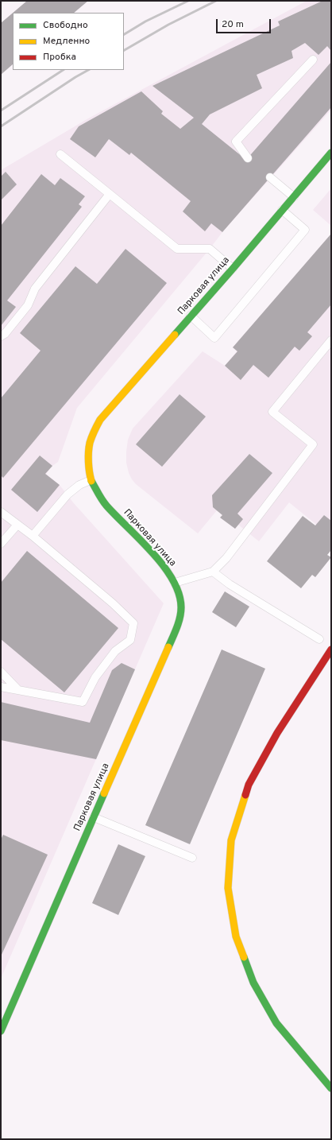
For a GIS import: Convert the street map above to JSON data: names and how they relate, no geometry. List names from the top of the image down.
{
  "streets": {
    "street": ["Парковая улица"]
  },
  "legend": ["Свободно", "Медленно", "Пробка"],
  "scale_bar": "20 m"
}
